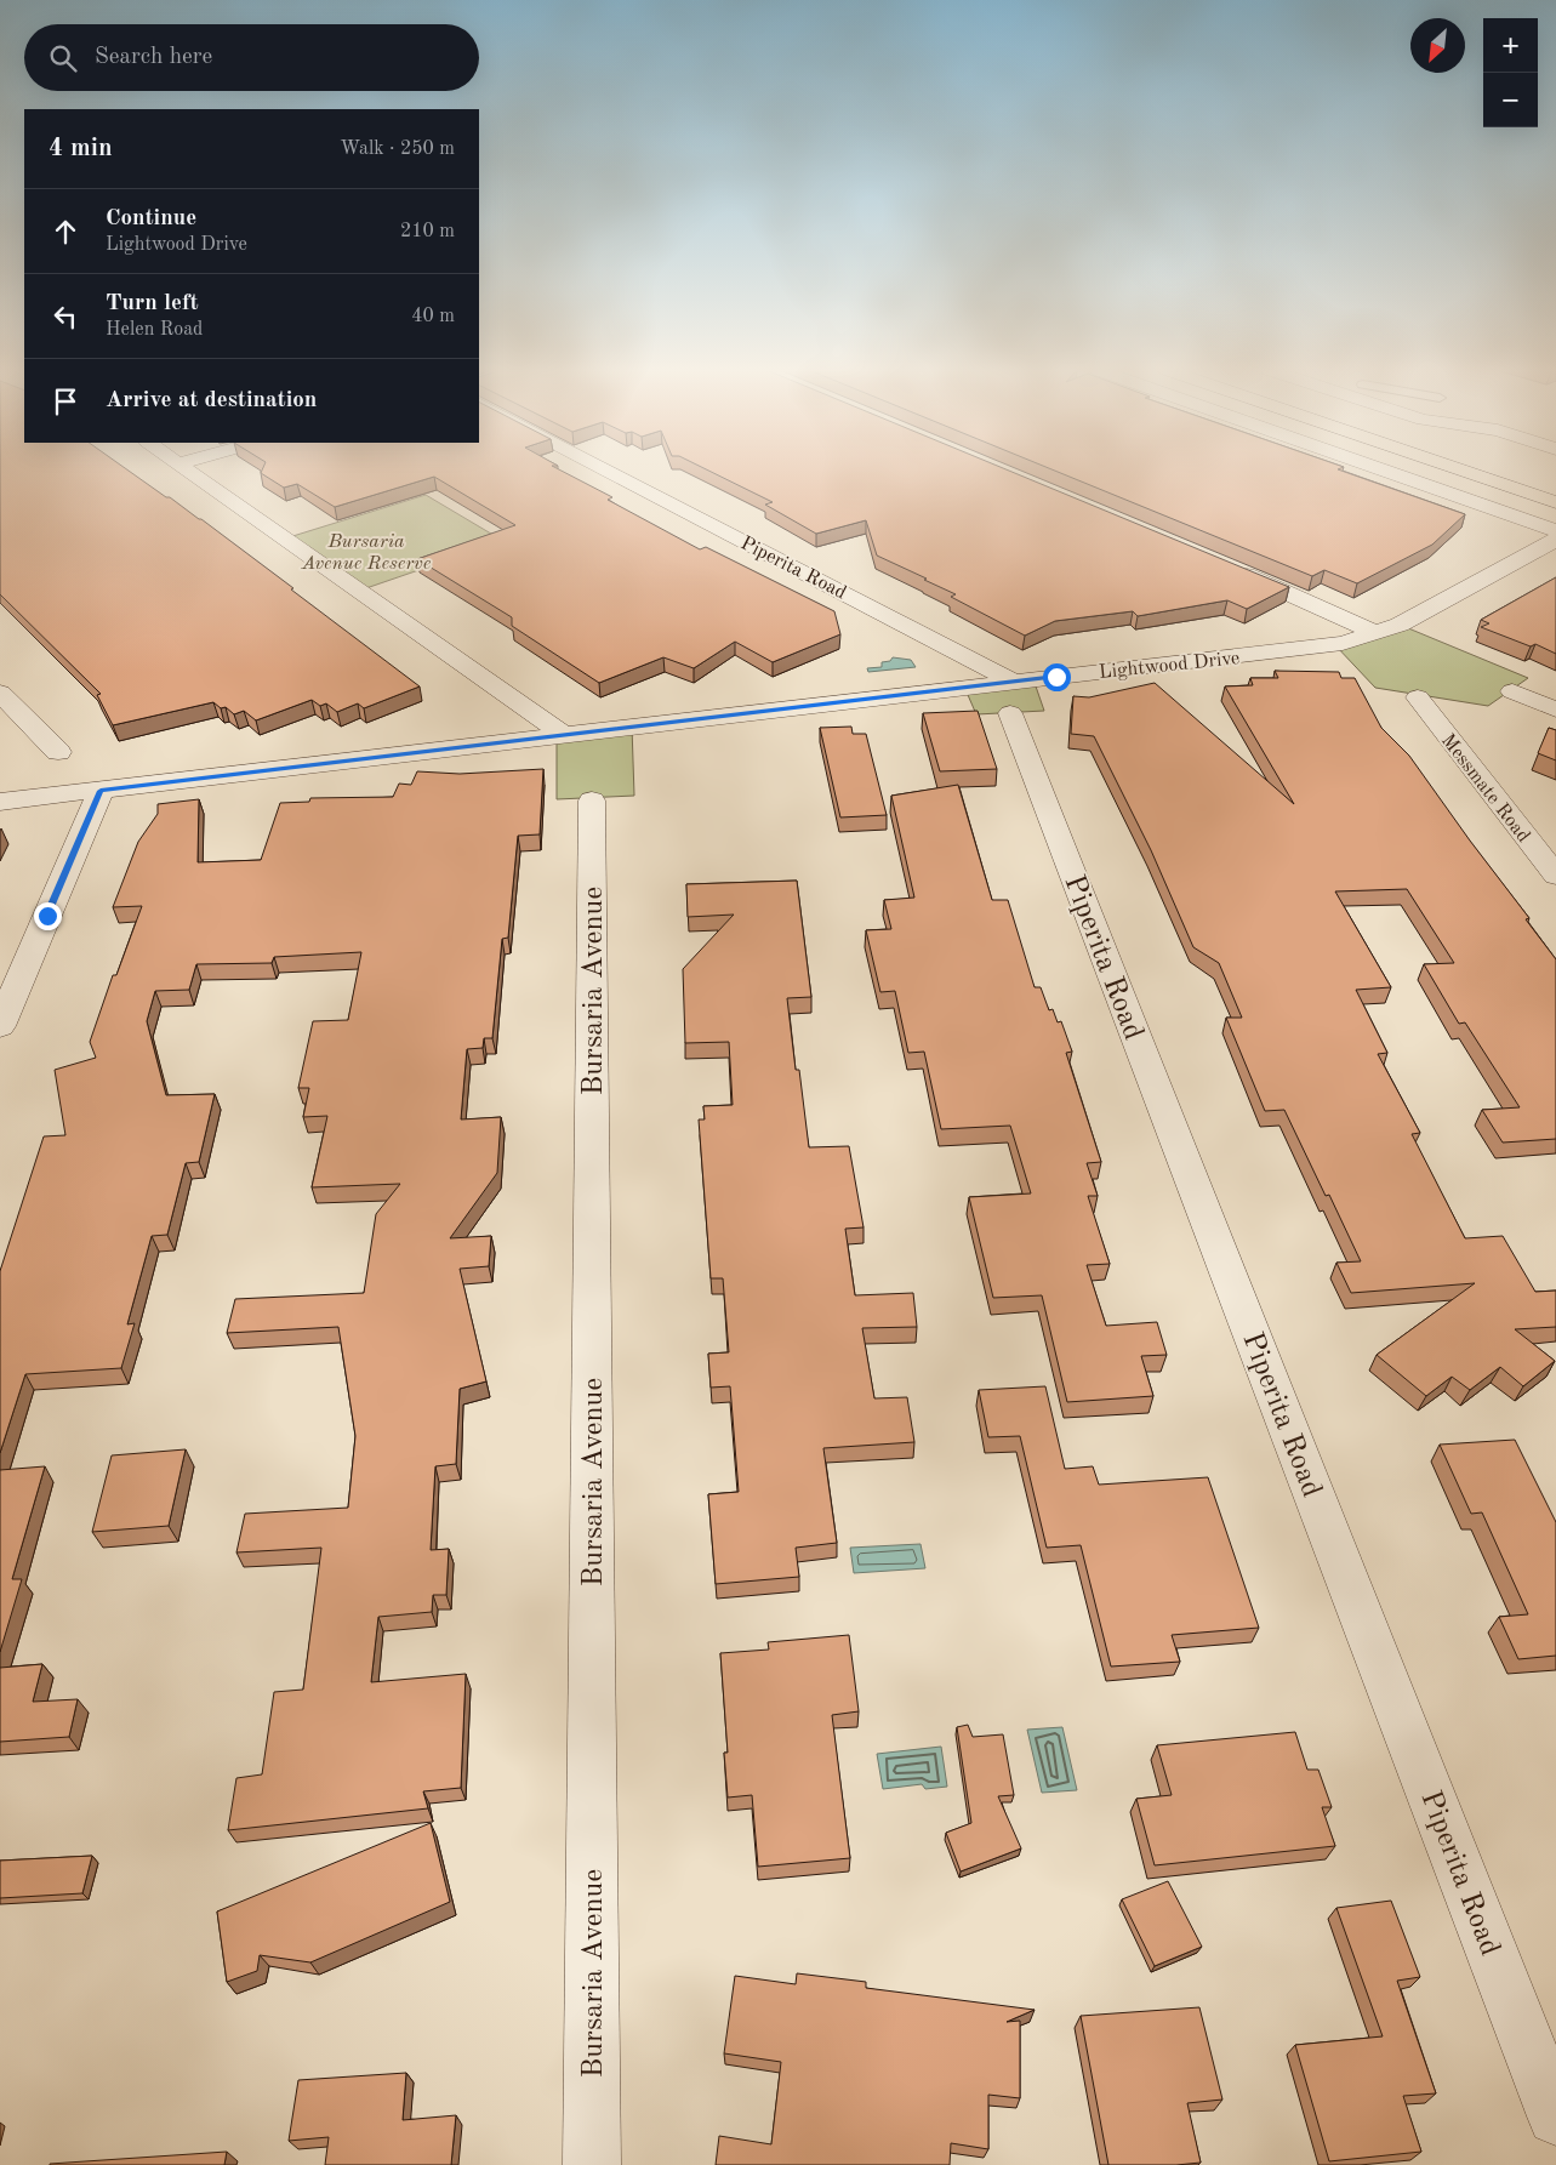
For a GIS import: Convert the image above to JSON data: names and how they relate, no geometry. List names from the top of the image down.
{
  "streets": {
    "street": [
      "Piperita Road",
      "Lightwood Drive",
      "Messmate Road",
      "Bursaria Avenue"
    ]
  },
  "crossings": [
    ["Piperita Road", "Lightwood Drive"]
  ],
  "parks": ["Bursaria Avenue Reserve"],
  "north": "bottom left",
  "page": {
    "map_buttons": ["+", "−"],
    "search": "Search here",
    "heading": ["4 min", "Walk · 250 m"],
    "list": [
      ["Continue", "Lightwood Drive", "210 m"],
      ["Turn left", "Helen Road", "40 m"],
      "Arrive at destination"
    ]
  }
}
